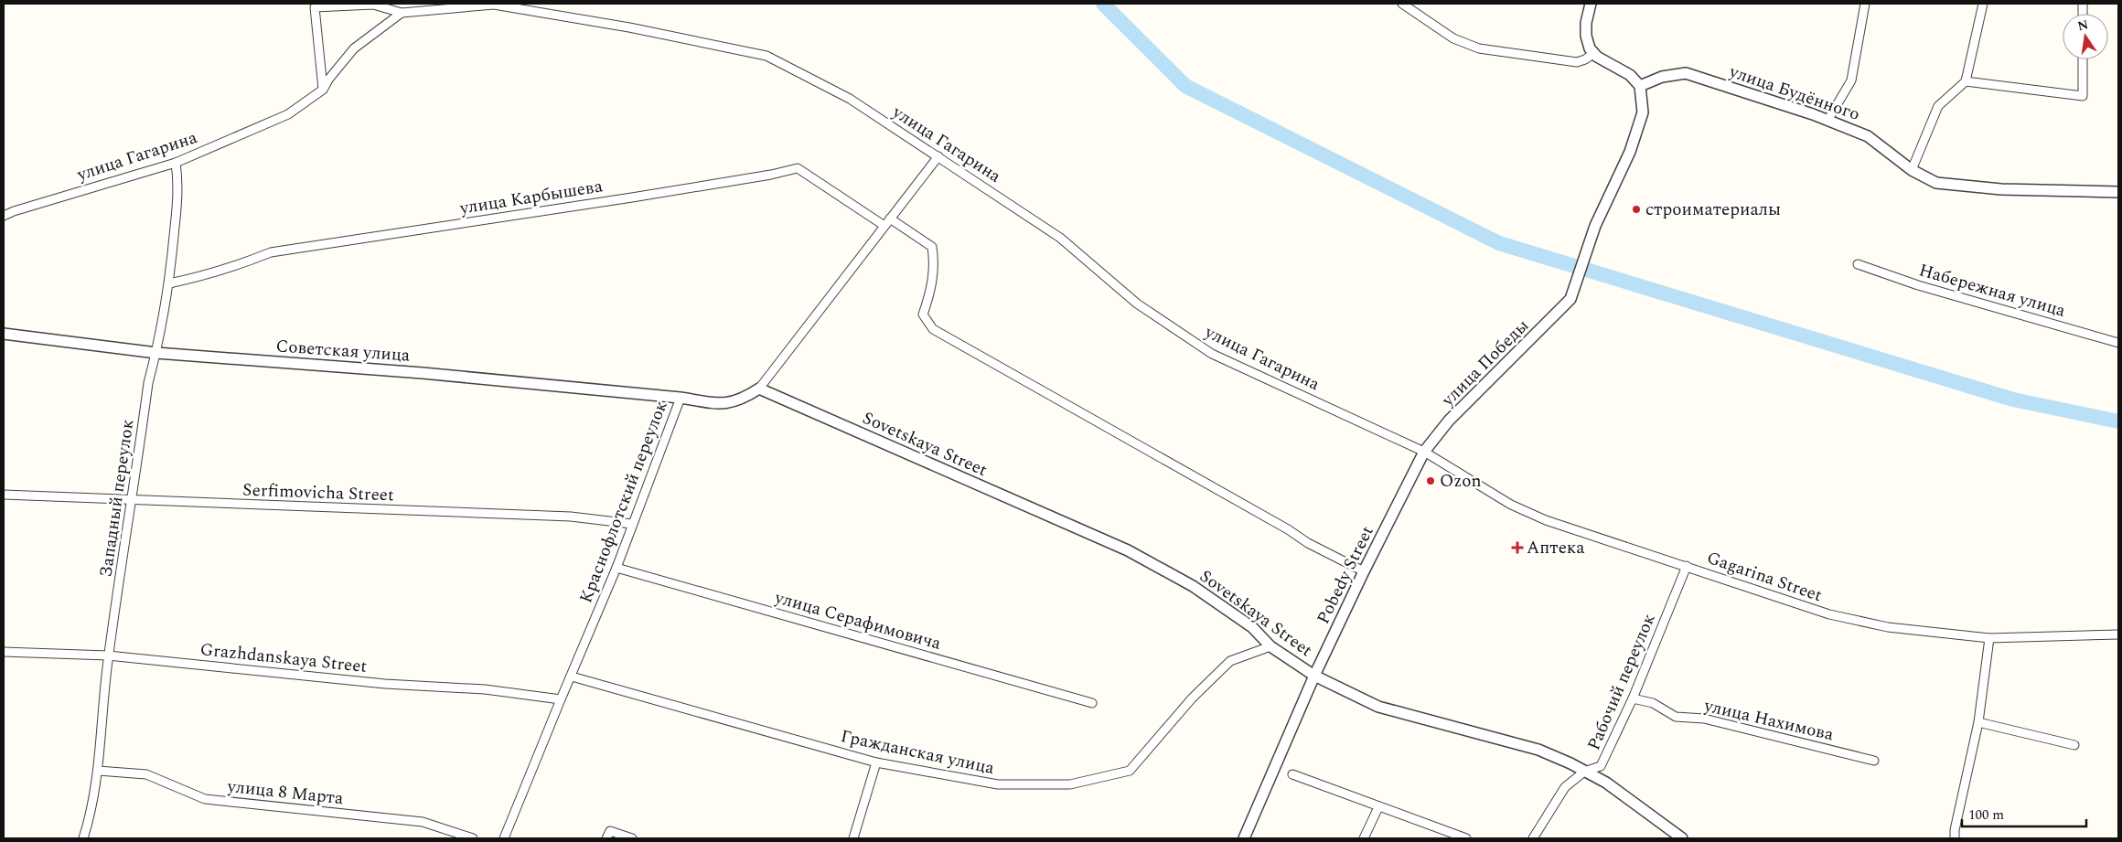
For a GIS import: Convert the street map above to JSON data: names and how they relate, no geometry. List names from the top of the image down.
{
  "streets": {
    "street": [
      "улица Будённого",
      "улица Гагарина",
      "улица Карбышева",
      "Набережная улица",
      "Советская улица",
      "улица Победы",
      "Sovetskaya Street",
      "Serfimovicha Street",
      "Западный переулок",
      "Краснофлотский переулок",
      "Pobedy Street",
      "Gagarina Street",
      "улица Серафимовича",
      "Grazhdanskaya Street",
      "Рабочий переулок",
      "улица Нахимова",
      "Гражданская улица",
      "улица 8 Марта"
    ]
  },
  "crossings": [
    ["улица Будённого", "улица Победы"],
    ["улица Гагарина", "улица Победы"],
    ["улица Гагарина", "Западный переулок"],
    ["улица Гагарина", "Краснофлотский переулок"],
    ["улица Гагарина", "Pobedy Street"],
    ["улица Гагарина", "Gagarina Street"],
    ["улица Карбышева", "Западный переулок"],
    ["улица Карбышева", "Краснофлотский переулок"],
    ["улица Карбышева", "Pobedy Street"],
    ["Советская улица", "Западный переулок"],
    ["Советская улица", "Краснофлотский переулок"],
    ["улица Победы", "Pobedy Street"],
    ["улица Победы", "Gagarina Street"],
    ["Sovetskaya Street", "Краснофлотский переулок"],
    ["Sovetskaya Street", "Pobedy Street"],
    ["Sovetskaya Street", "Рабочий переулок"],
    ["Sovetskaya Street", "Гражданская улица"],
    ["Serfimovicha Street", "Западный переулок"],
    ["Serfimovicha Street", "Краснофлотский переулок"],
    ["Западный переулок", "Grazhdanskaya Street"],
    ["Западный переулок", "улица 8 Марта"],
    ["Краснофлотский переулок", "улица Серафимовича"],
    ["Краснофлотский переулок", "Grazhdanskaya Street"],
    ["Краснофлотский переулок", "Гражданская улица"],
    ["Pobedy Street", "Gagarina Street"],
    ["Gagarina Street", "Рабочий переулок"],
    ["Рабочий переулок", "улица Нахимова"]
  ],
  "places": {
    "other": ["строиматериалы", "Ozon"],
    "health": ["Аптека"]
  },
  "scale_bar": "100 m",
  "north": "top"
}
